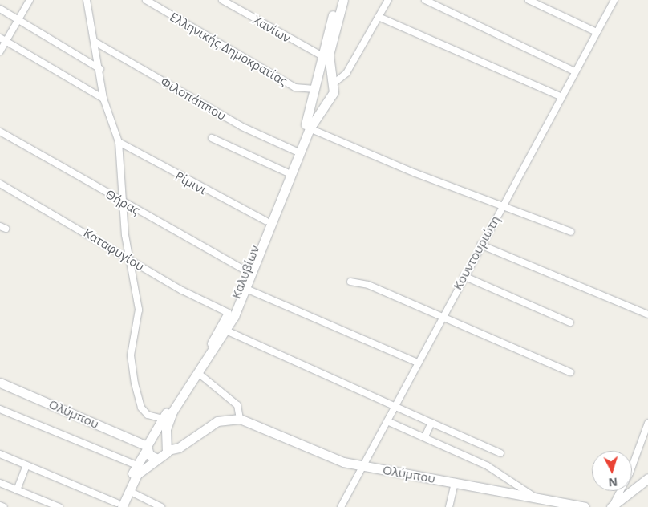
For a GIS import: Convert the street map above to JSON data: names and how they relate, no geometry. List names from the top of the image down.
{
  "streets": {
    "main road": ["Καλυβίων", "Ολύμπου"],
    "street": [
      "Χανίων",
      "Ελληνικής Δημοκρατίας",
      "Φιλοπάππου",
      "Ρίμινι",
      "Θήρας",
      "Καταφυγίου",
      "Κουντουριώτη"
    ]
  },
  "crossings": [
    ["Χανίων", "Καλυβίων"],
    ["Ελληνικής Δημοκρατίας", "Καλυβίων"],
    ["Φιλοπάππου", "Καλυβίων"],
    ["Ρίμινι", "Καλυβίων"],
    ["Θήρας", "Καλυβίων"],
    ["Καταφυγίου", "Καλυβίων"],
    ["Κουντουριώτη", "Ολύμπου"],
    ["Καλυβίων", "Ολύμπου"]
  ],
  "north": "bottom"
}
